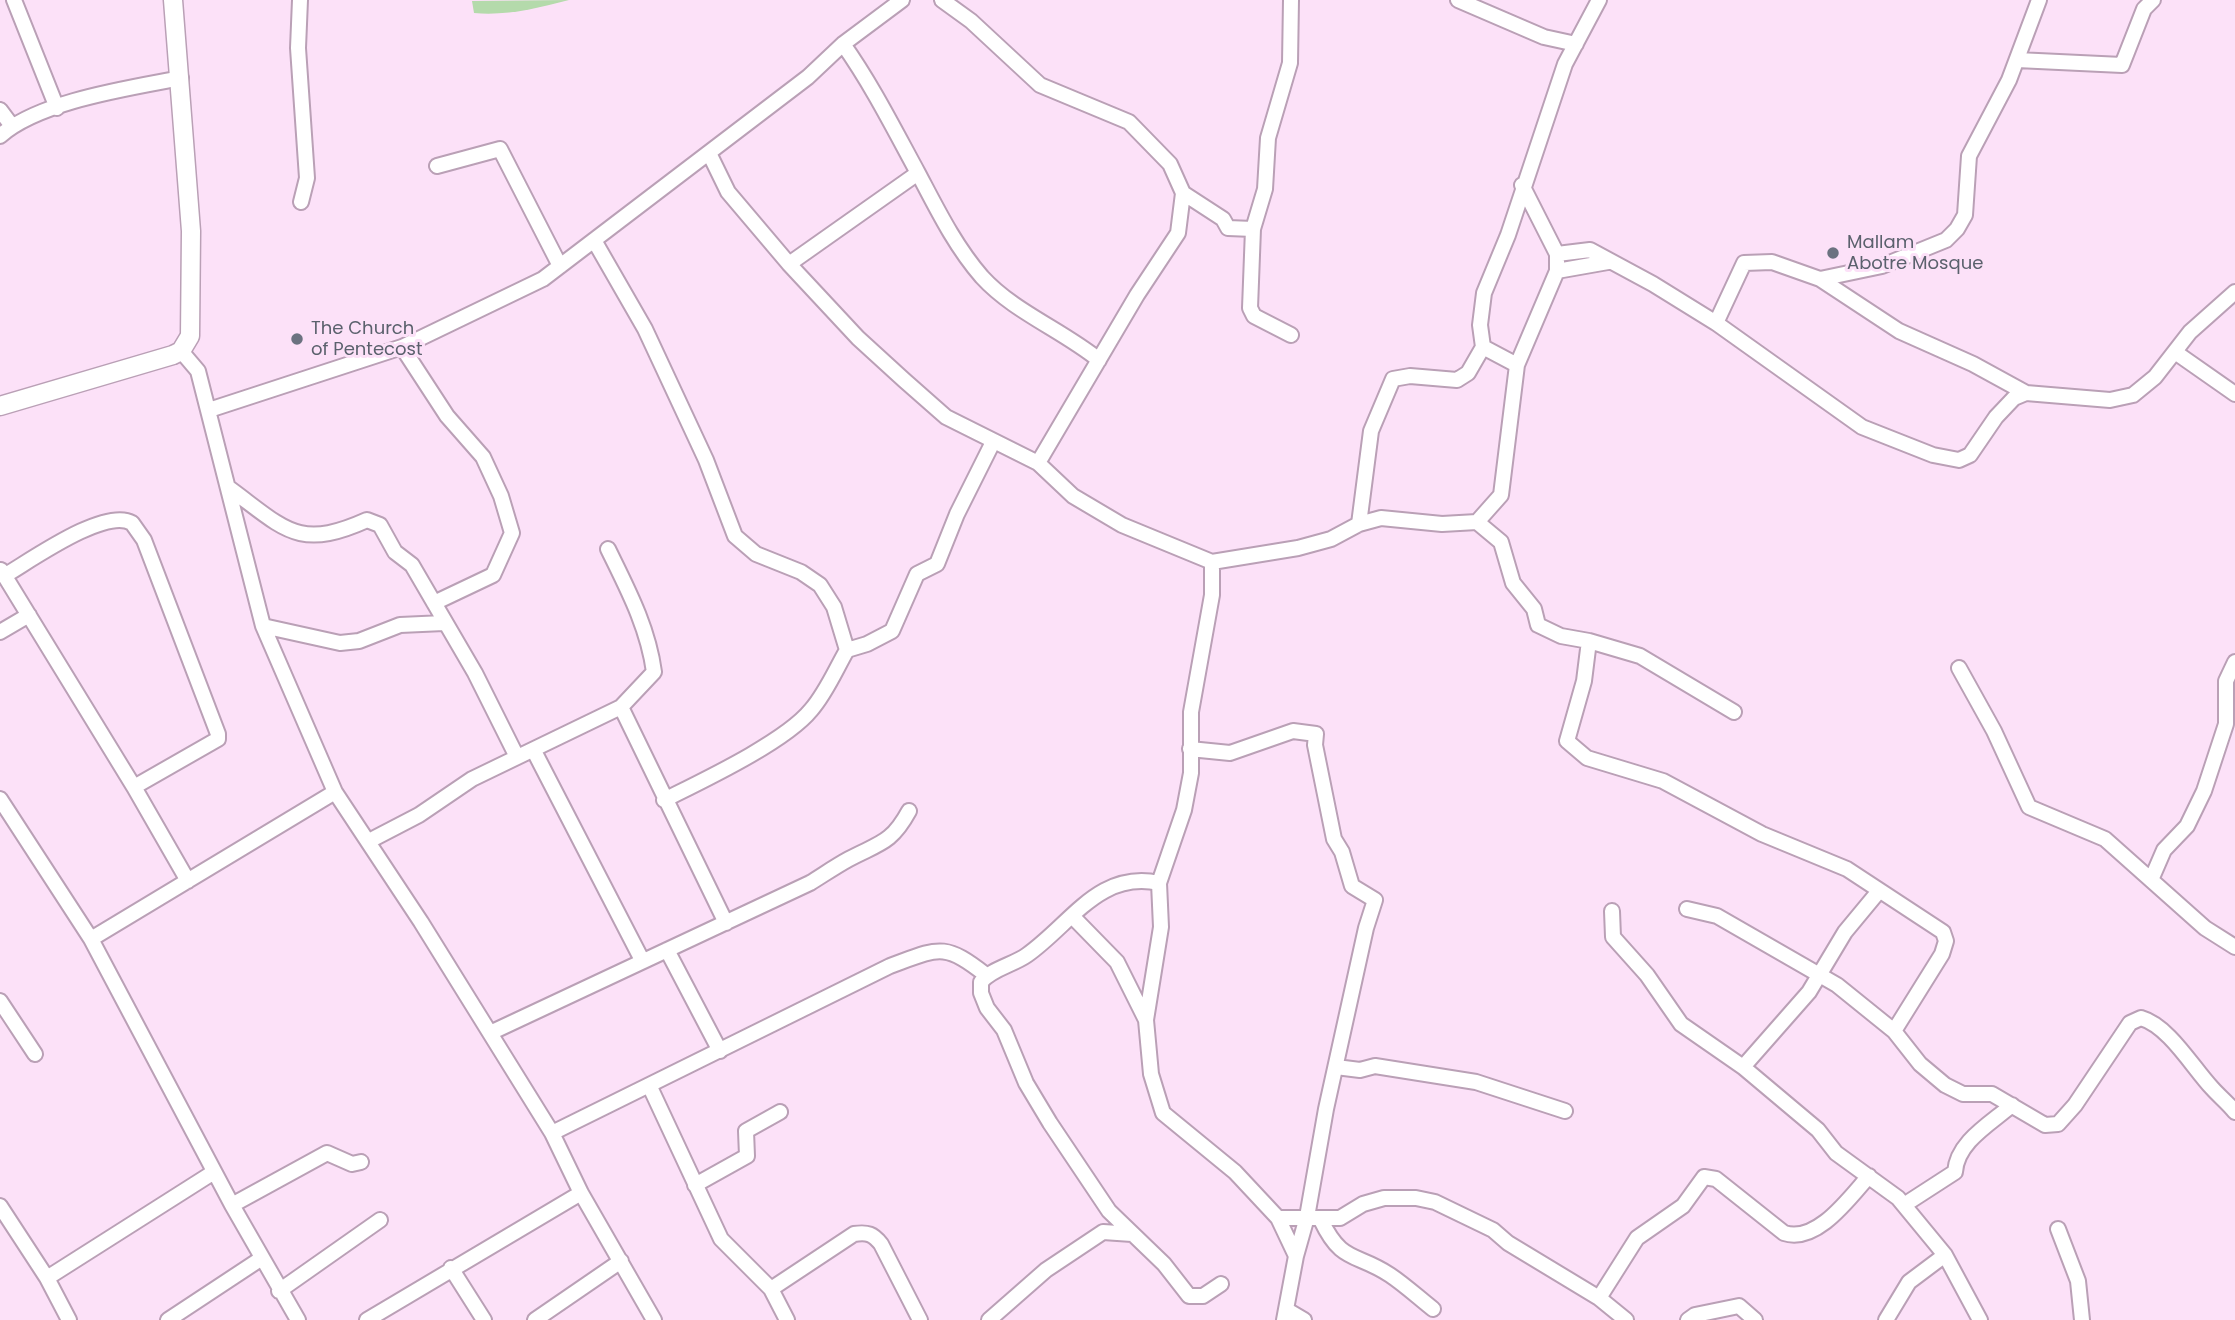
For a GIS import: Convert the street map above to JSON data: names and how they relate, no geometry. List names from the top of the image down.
{
  "places": ["Mallam Abotre Mosque", "The Church of Pentecost"]
}
